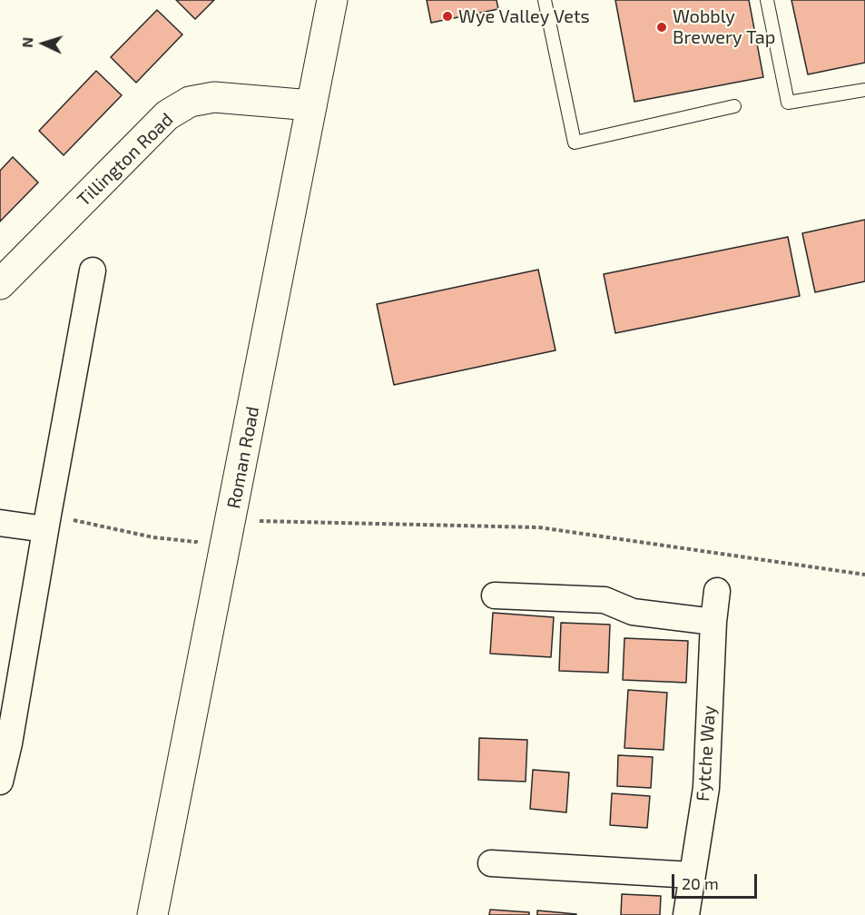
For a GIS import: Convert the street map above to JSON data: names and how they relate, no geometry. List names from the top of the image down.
{
  "streets": {
    "main road": ["Tillington Road", "Roman Road"],
    "street": ["Fytche Way"]
  },
  "crossings": [
    ["Tillington Road", "Roman Road"]
  ],
  "places": ["Wye Valley Vets", "Wobbly Brewery Tap"],
  "scale_bar": "20 m",
  "north": "left"
}
